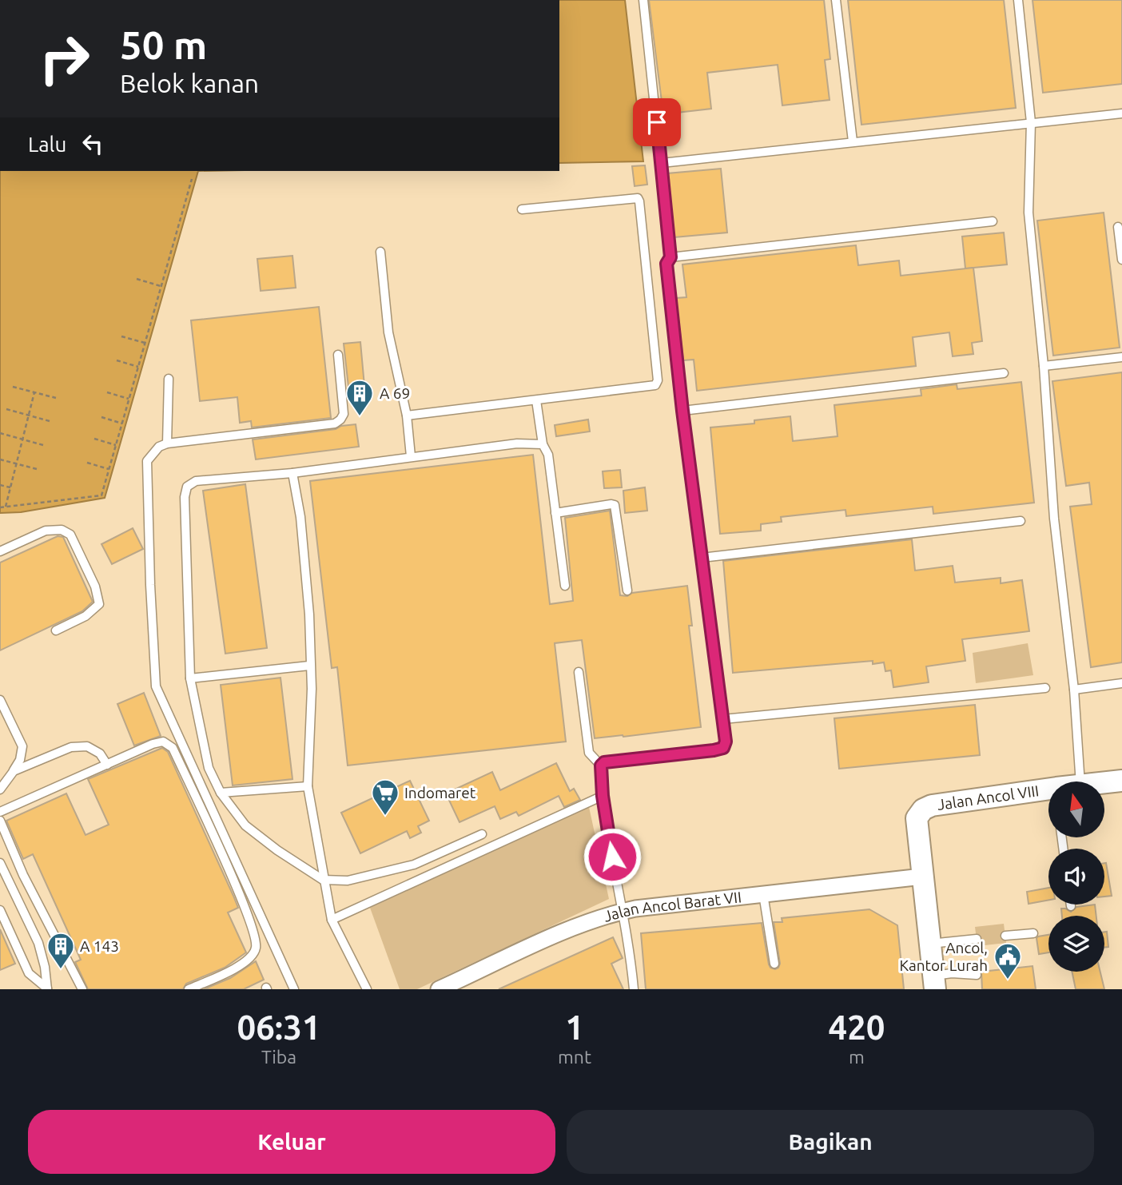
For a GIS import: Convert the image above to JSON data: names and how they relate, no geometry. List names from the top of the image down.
{
  "streets": {
    "street": ["Jalan Ancol VIII", "Jalan Ancol Barat VII"]
  },
  "crossings": [
    ["Jalan Ancol VIII", "Jalan Ancol Barat VII"]
  ],
  "places": {
    "building": ["A 69", "A 143"],
    "supermarket": ["Indomaret"],
    "public building": ["Ancol, Kantor Lurah"]
  },
  "north": "top",
  "page": {
    "turn": ["50 m", "Belok kanan"],
    "then": "Lalu",
    "eta": [
      "06:31",
      "Tiba",
      "1",
      "mnt",
      "420",
      "m"
    ],
    "buttons": ["Keluar", "Bagikan"]
  }
}
